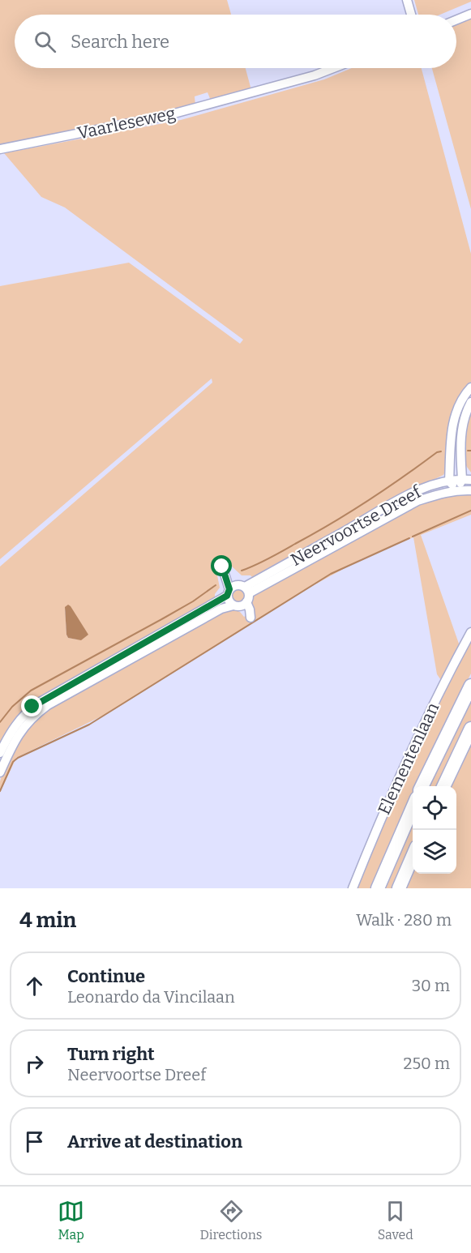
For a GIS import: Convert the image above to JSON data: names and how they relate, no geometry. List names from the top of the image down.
{
  "streets": {
    "street": ["Vaarleseweg", "Neervoortse Dreef", "Elementenlaan"]
  },
  "page": {
    "search": "Search here",
    "heading": ["4 min", "Walk · 280 m"],
    "list": [
      ["Continue", "Leonardo da Vincilaan", "30 m"],
      ["Turn right", "Neervoortse Dreef", "250 m"],
      "Arrive at destination"
    ],
    "nav": ["Map", "Directions", "Saved"]
  }
}
